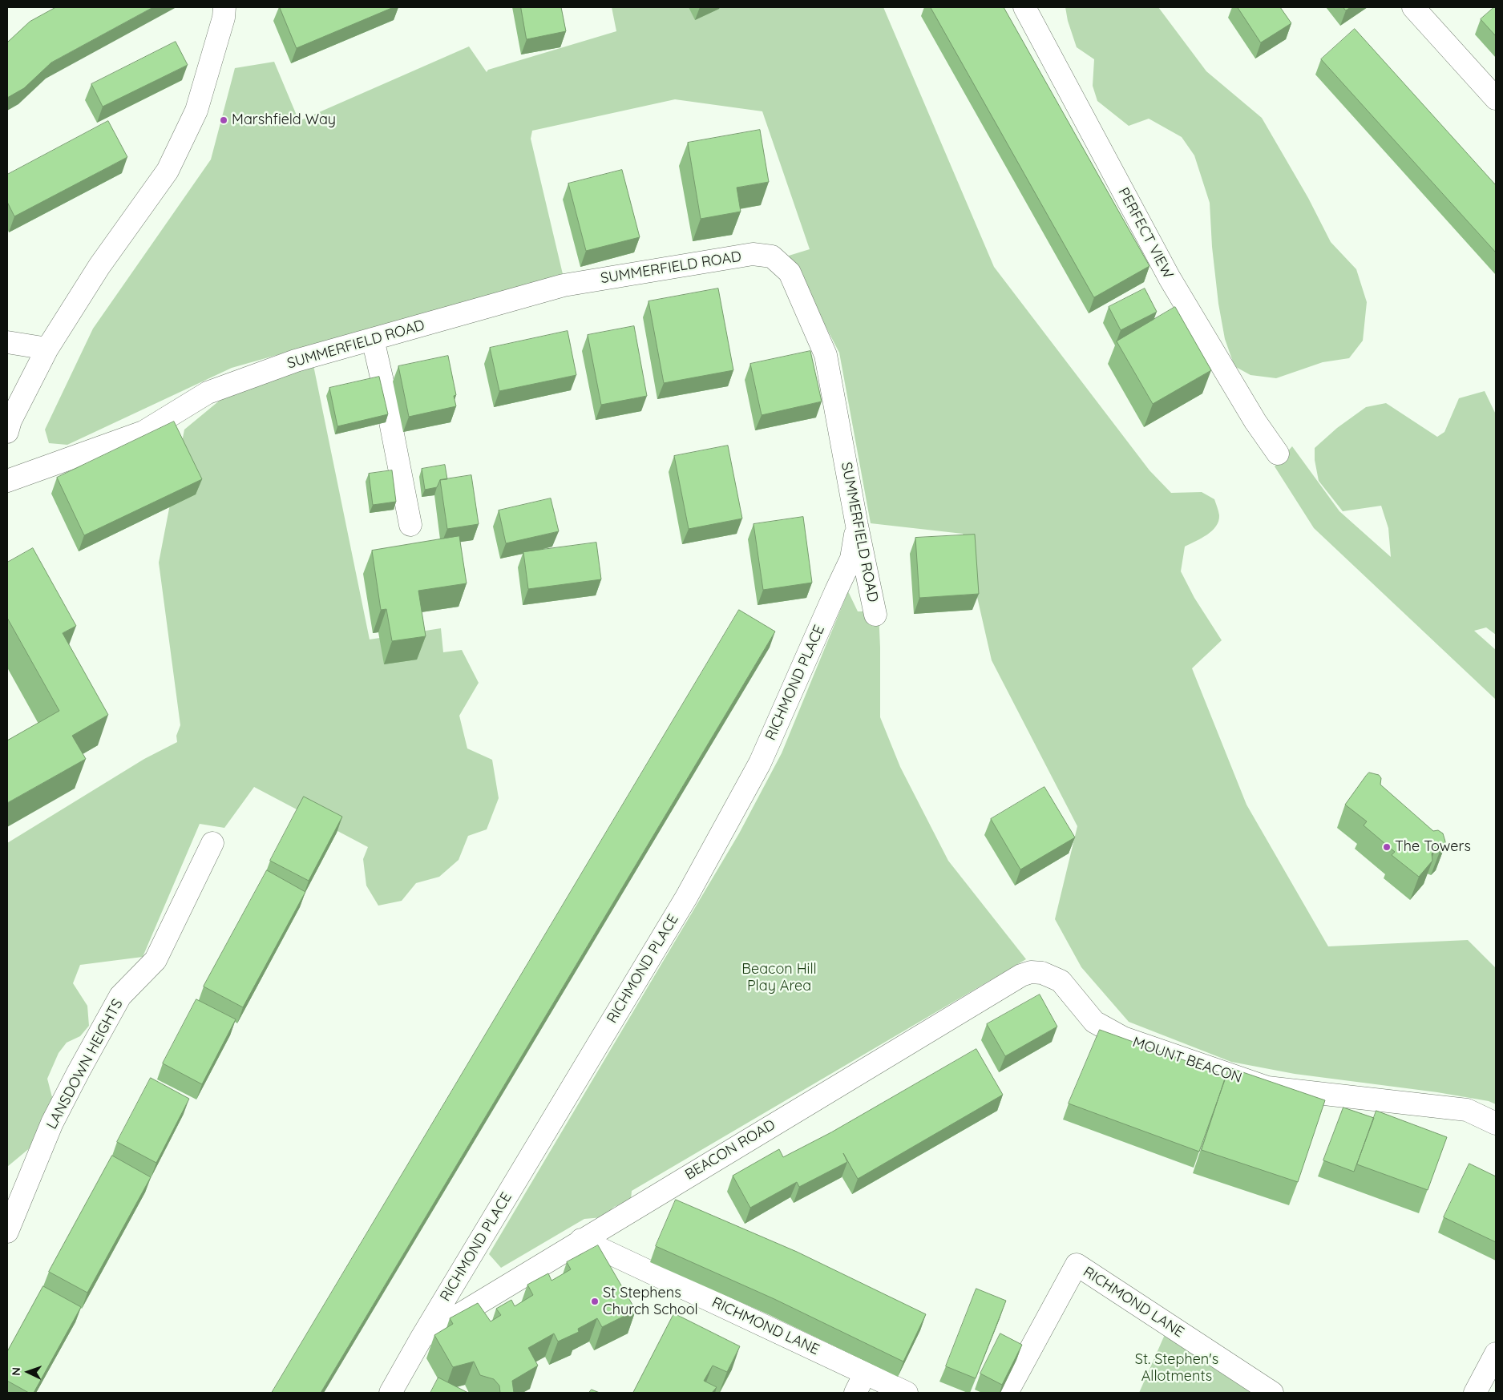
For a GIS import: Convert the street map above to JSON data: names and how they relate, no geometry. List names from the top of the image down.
{
  "streets": {
    "street": [
      "PERFECT VIEW",
      "SUMMERFIELD ROAD",
      "RICHMOND PLACE",
      "MOUNT BEACON",
      "LANSDOWN HEIGHTS",
      "BEACON ROAD",
      "RICHMOND LANE"
    ]
  },
  "crossings": [
    ["SUMMERFIELD ROAD", "RICHMOND PLACE"],
    ["RICHMOND PLACE", "BEACON ROAD"],
    ["MOUNT BEACON", "BEACON ROAD"],
    ["BEACON ROAD", "RICHMOND LANE"]
  ],
  "parks": ["Beacon Hill Play Area", "St. Stephen's Allotments"],
  "places": ["Marshfield Way", "The Towers", "St Stephens Church School"],
  "north": "left"
}
